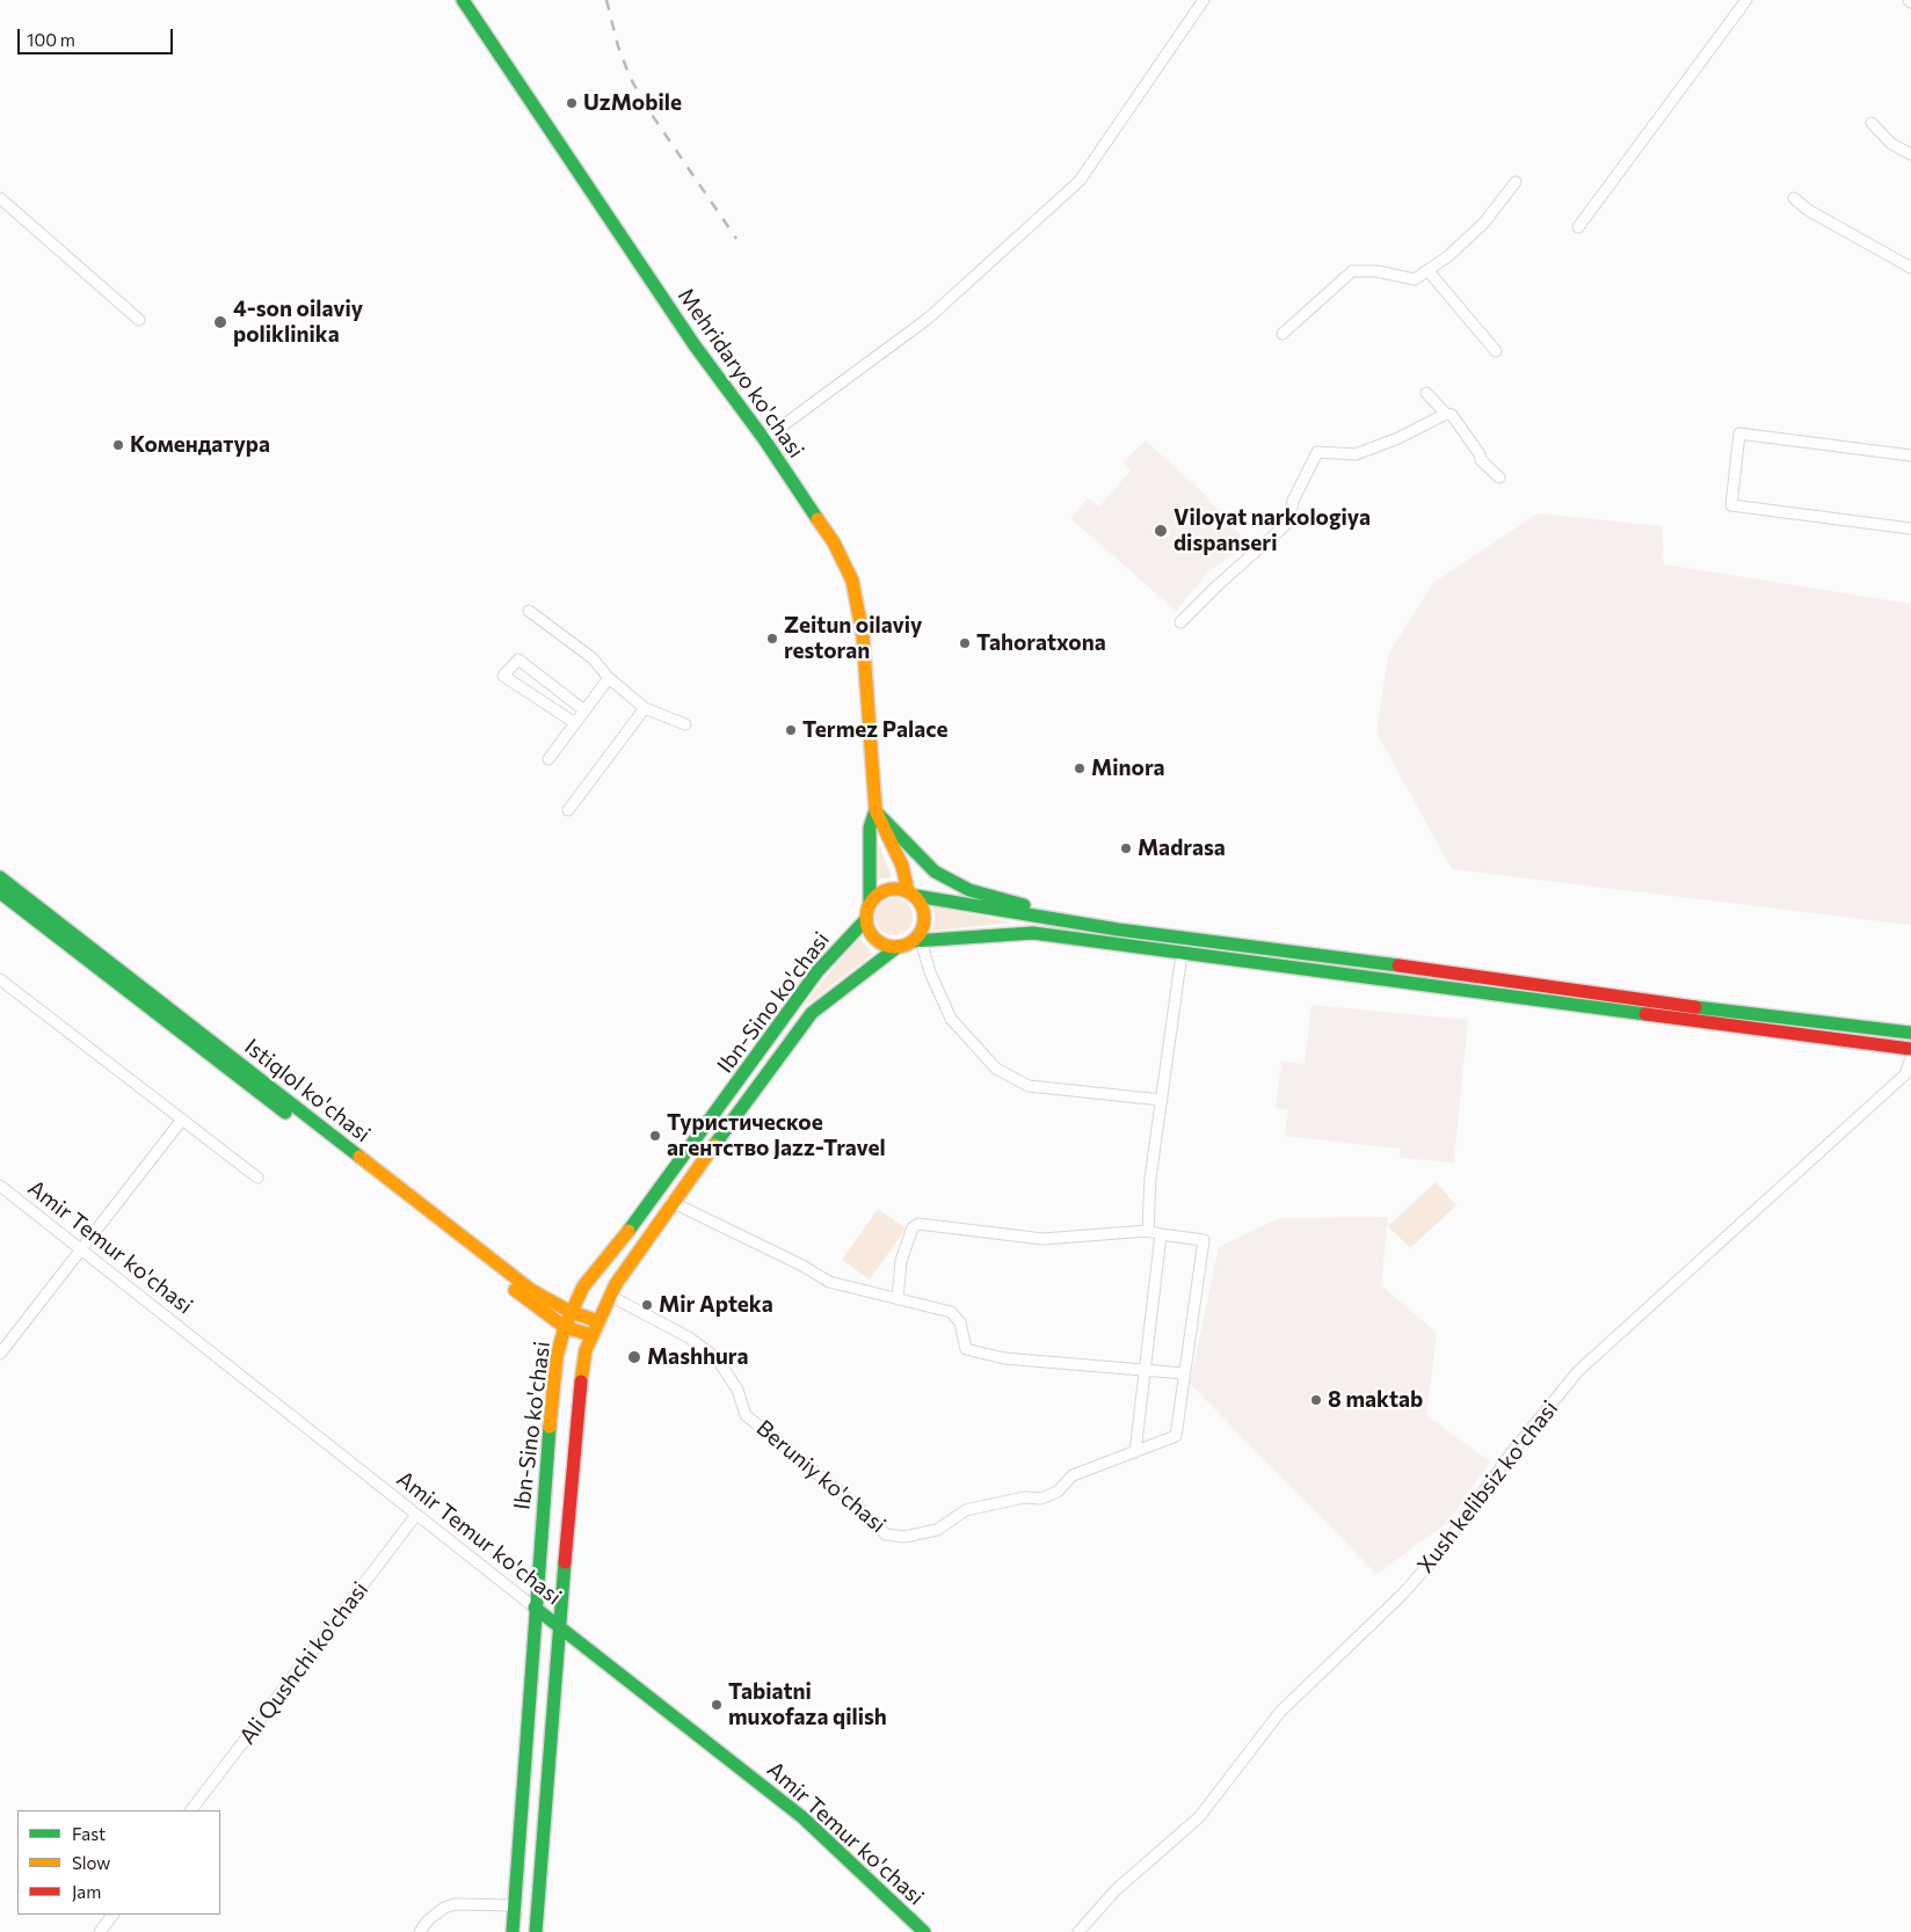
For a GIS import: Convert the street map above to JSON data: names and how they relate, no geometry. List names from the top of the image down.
{
  "streets": {
    "main road": [
      "Мehridaryo ko'chasi",
      "Ibn-Sino ko'chasi",
      "Istiqlol ko'chasi",
      "Amir Temur ko'chasi"
    ],
    "street": ["Beruniy ko'chasi", "Xush kelibsiz ko'chasi", "Ali Qushchi ko'chasi"]
  },
  "crossings": [
    ["Ibn-Sino ko'chasi", "Istiqlol ko'chasi"],
    ["Ibn-Sino ko'chasi", "Amir Temur ko'chasi"],
    ["Ibn-Sino ko'chasi", "Beruniy ko'chasi"],
    ["Amir Temur ko'chasi", "Ali Qushchi ko'chasi"]
  ],
  "places": [
    "UzMobile",
    "4-son oilaviy poliklinika",
    "Комендатура",
    "Viloyat narkologiya dispanseri",
    "Zeitun oilaviy restoran",
    "Tahoratxona",
    "Termez Palace",
    "Minora",
    "Madrasa",
    "Туристическое агентство Jazz-Travel",
    "Mir Apteka",
    "Mashhura",
    "8 maktab",
    "Tabiatni muxofaza qilish"
  ],
  "legend": ["Fast", "Slow", "Jam"],
  "scale_bar": "100 m"
}
